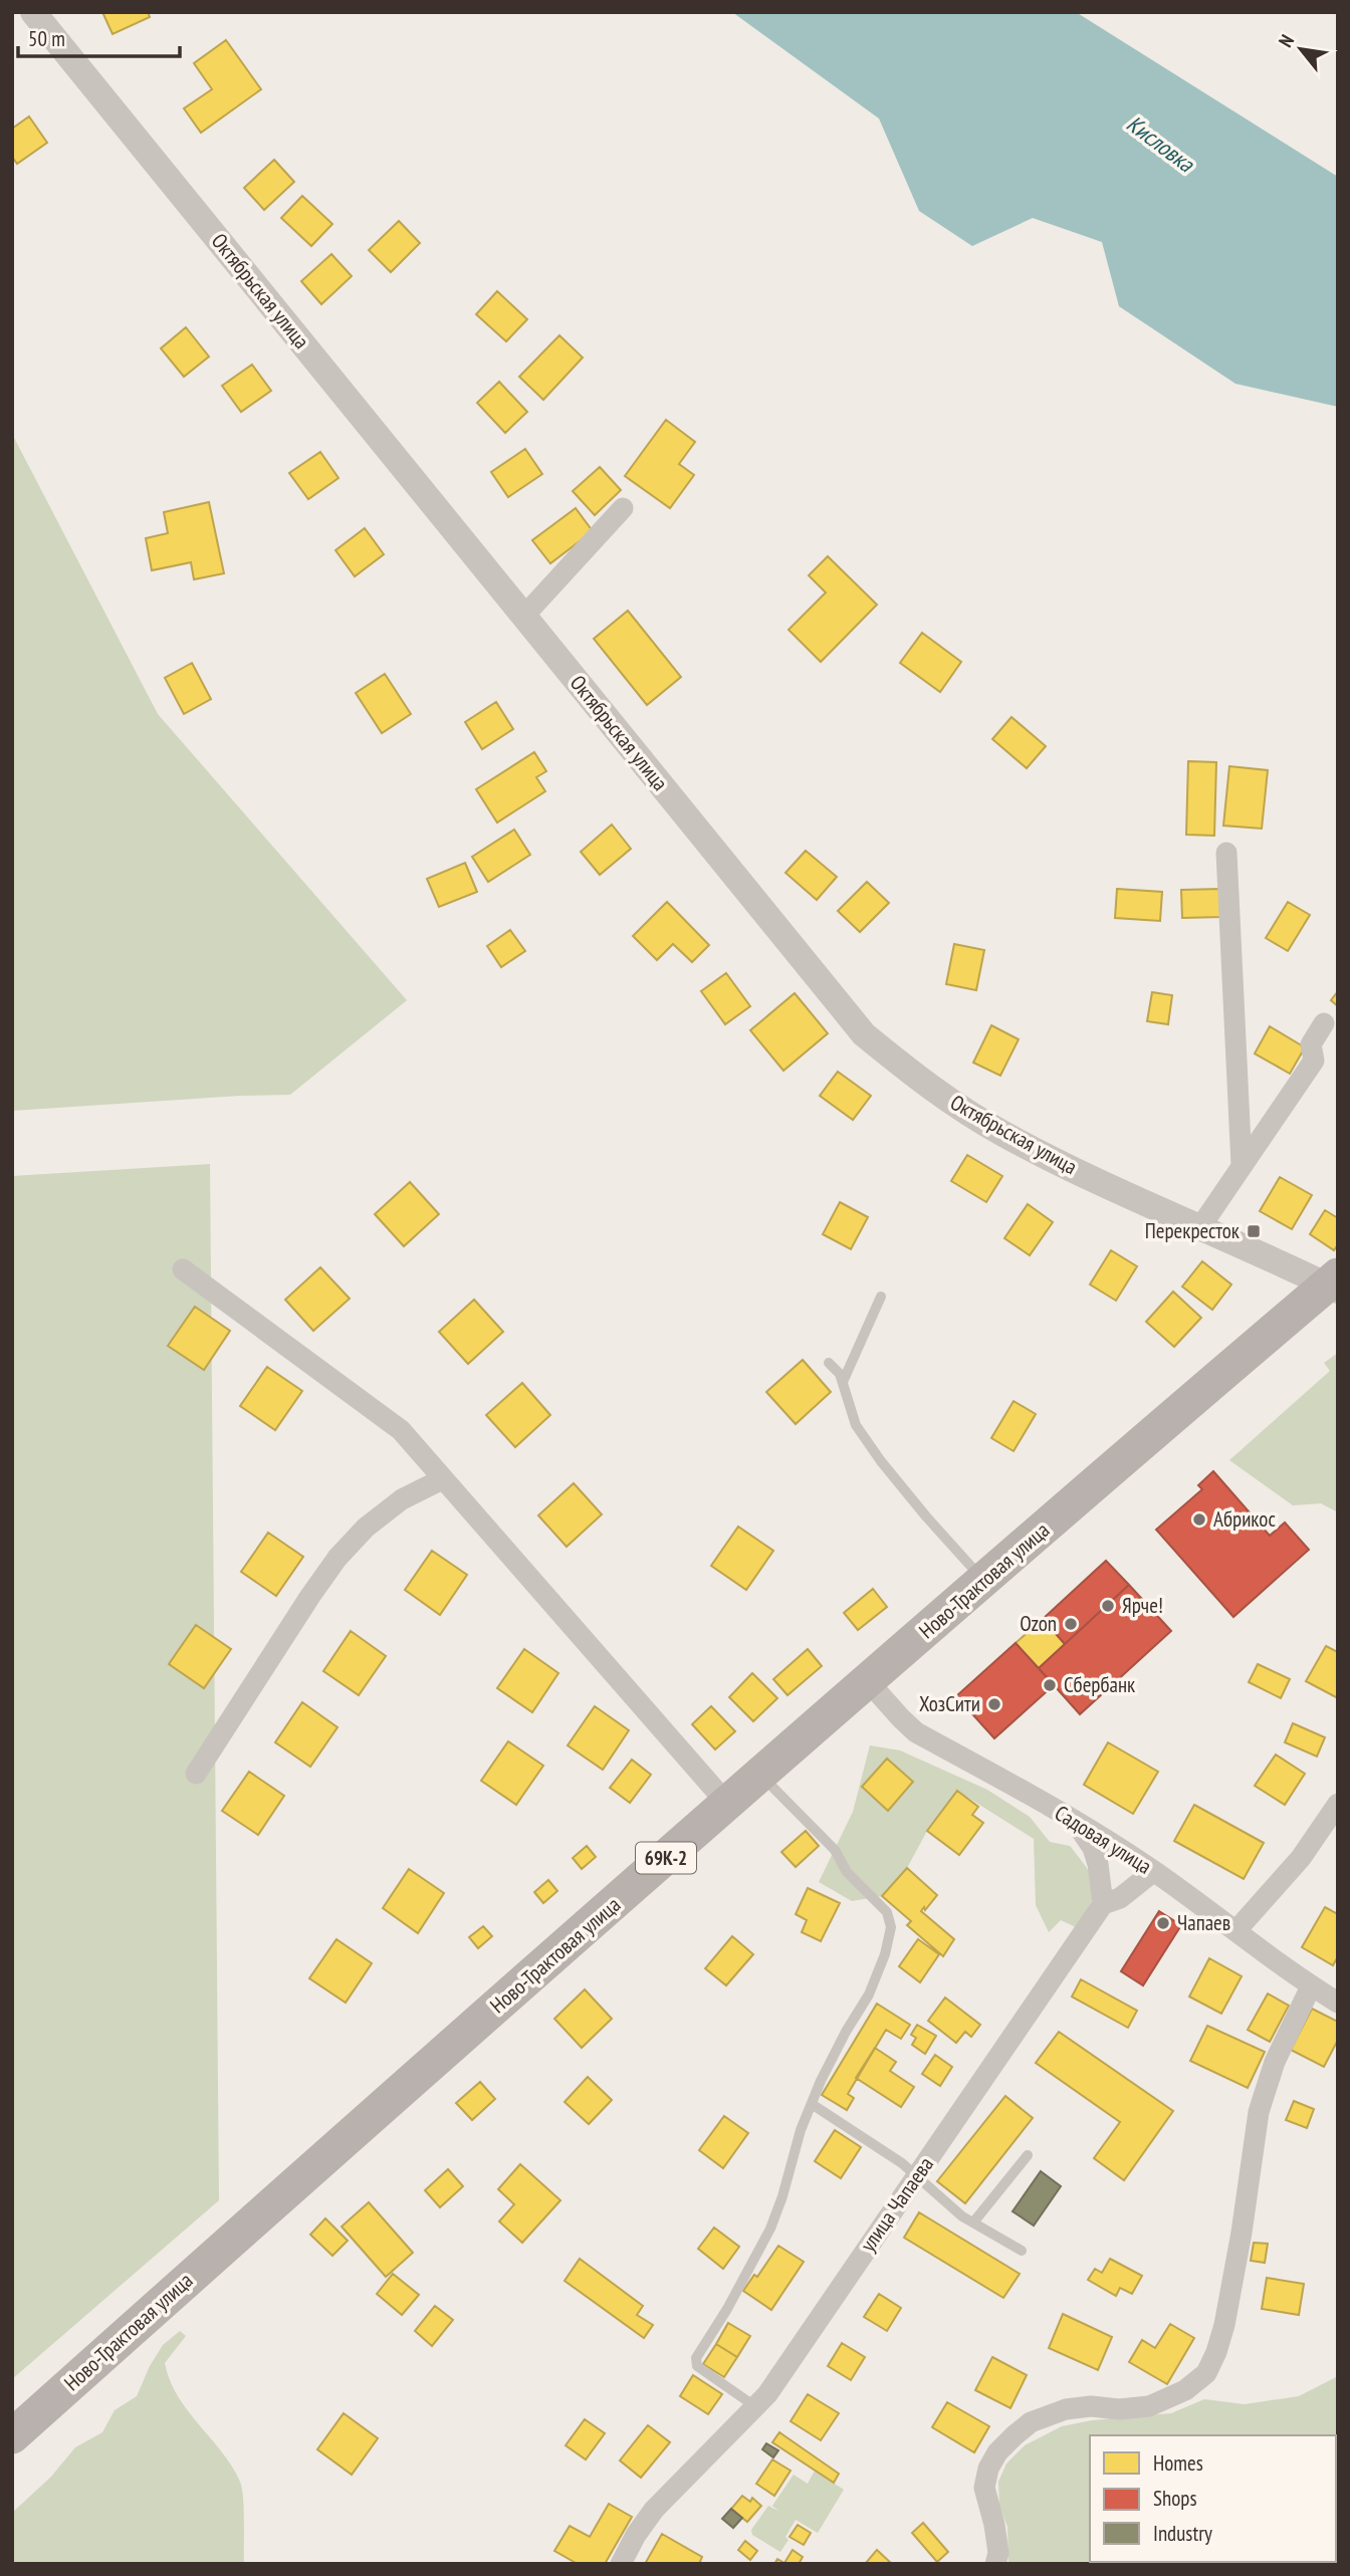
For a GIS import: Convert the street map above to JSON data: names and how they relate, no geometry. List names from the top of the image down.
{
  "streets": {
    "main road": ["Ново-Трактовая улица", "69К-2"],
    "street": ["Октябрьская улица", "Садовая улица", "улица Чапаева"]
  },
  "crossings": [
    ["Октябрьская улица", "Ново-Трактовая улица"],
    ["Ново-Трактовая улица", "Садовая улица"]
  ],
  "water": ["Кисловка"],
  "places": {
    "transit": ["Перекресток"],
    "other": [
      "Абрикос",
      "Ярче!",
      "Ozon",
      "Сбербанк",
      "ХозСити",
      "Чапаев"
    ]
  },
  "legend": ["Homes", "Shops", "Industry"],
  "scale_bar": "50 m",
  "north": "top left"
}
